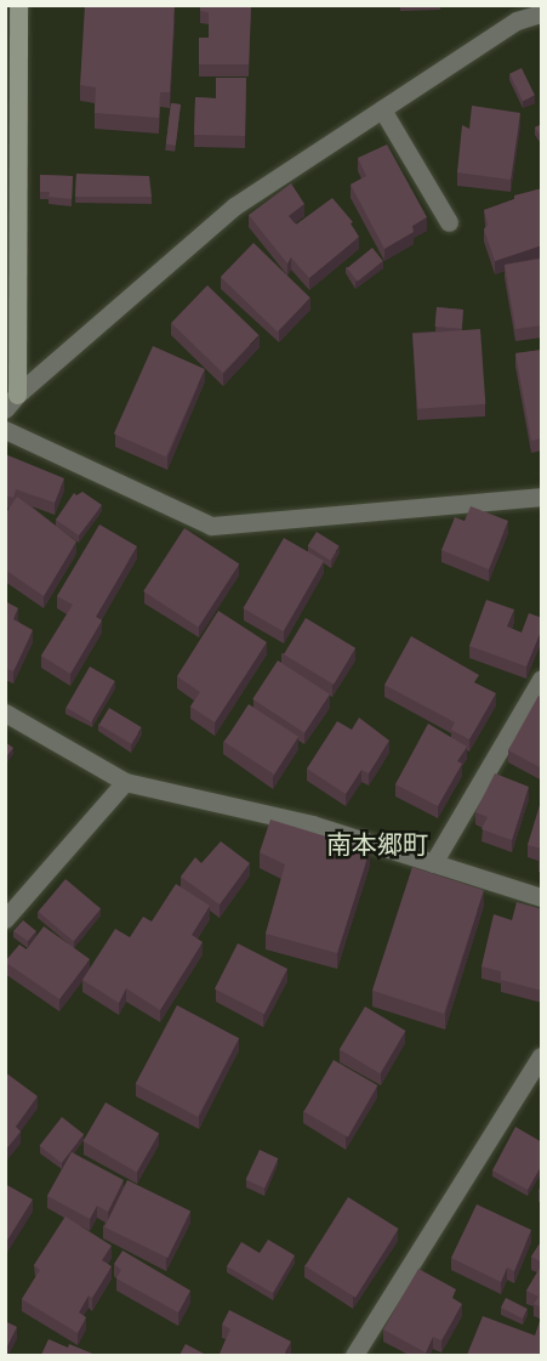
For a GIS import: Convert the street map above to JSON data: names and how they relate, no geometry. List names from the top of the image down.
{
  "districts": ["南本郷町"]
}
